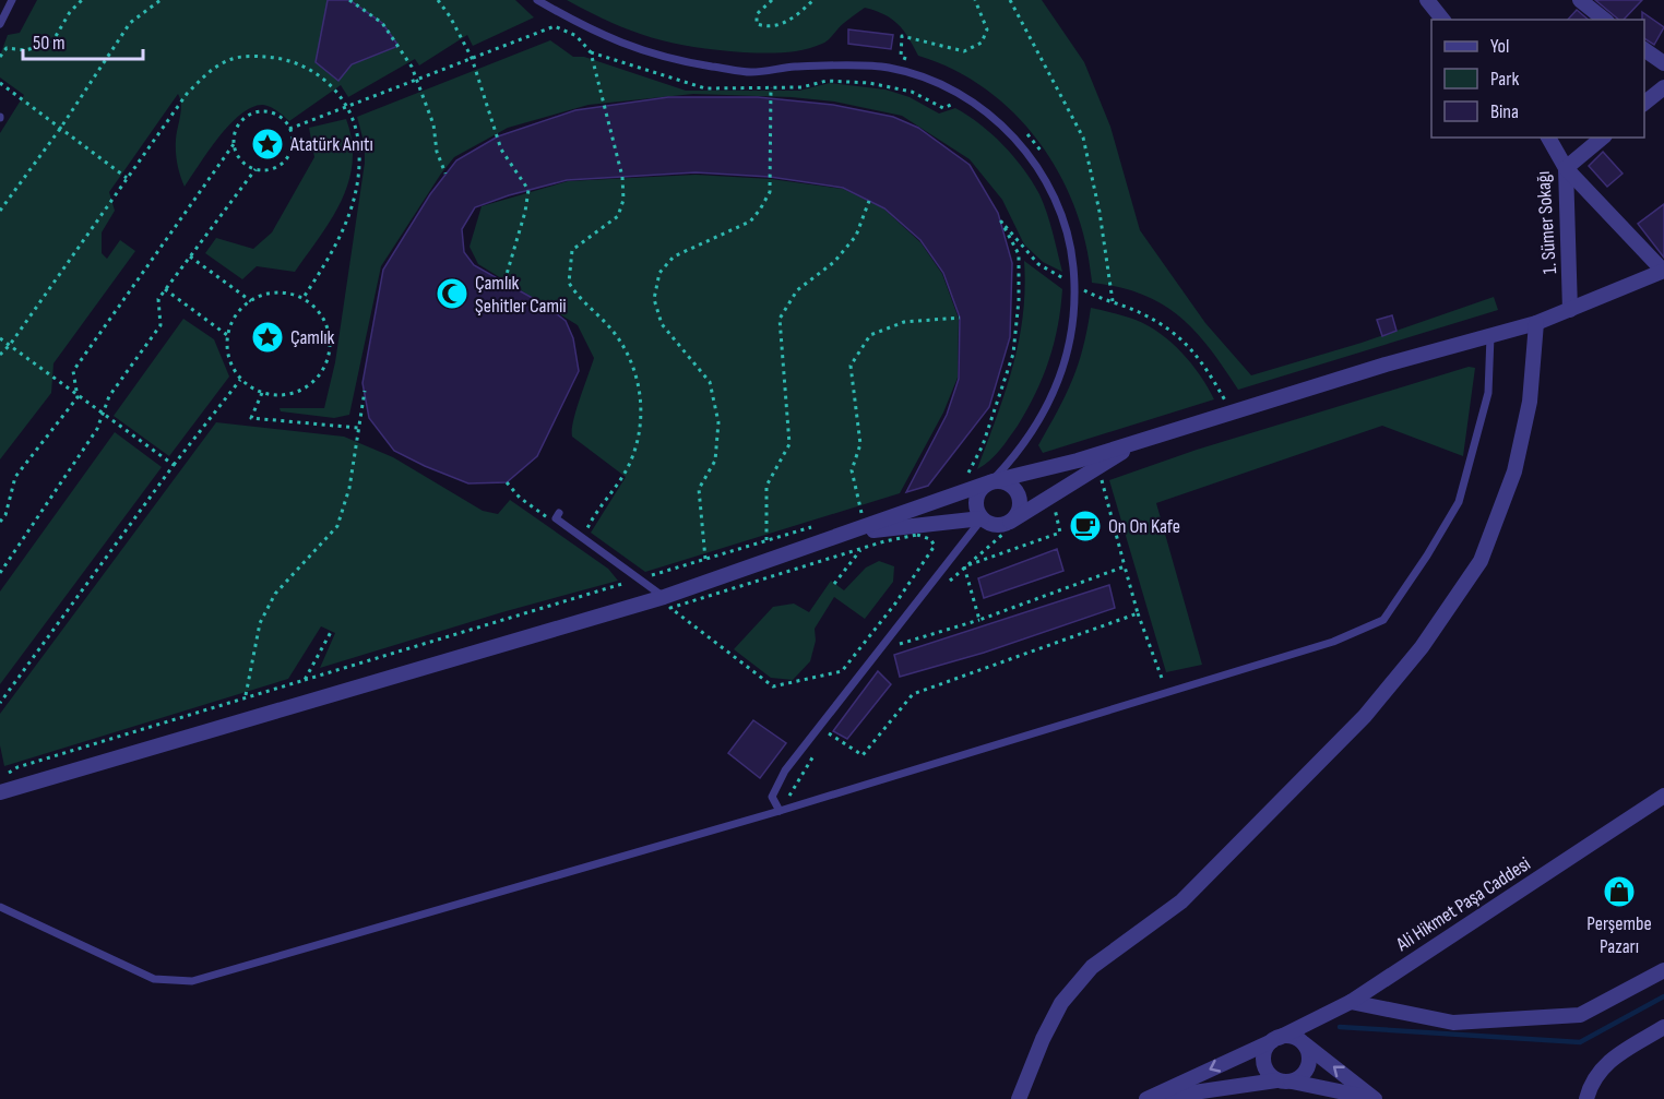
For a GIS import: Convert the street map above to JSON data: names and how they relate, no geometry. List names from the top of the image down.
{
  "streets": {
    "street": ["1. Sümer Sokağı", "Ali Hikmet Paşa Caddesi"]
  },
  "places": {
    "place": ["Atatürk Anıtı", "Çamlık"],
    "mosque": ["Çamlık Şehitler Camii"],
    "cafe": ["On On Kafe"],
    "shop": ["Perşembe Pazarı"]
  },
  "legend": ["Yol", "Park", "Bina"],
  "scale_bar": "50 m"
}
